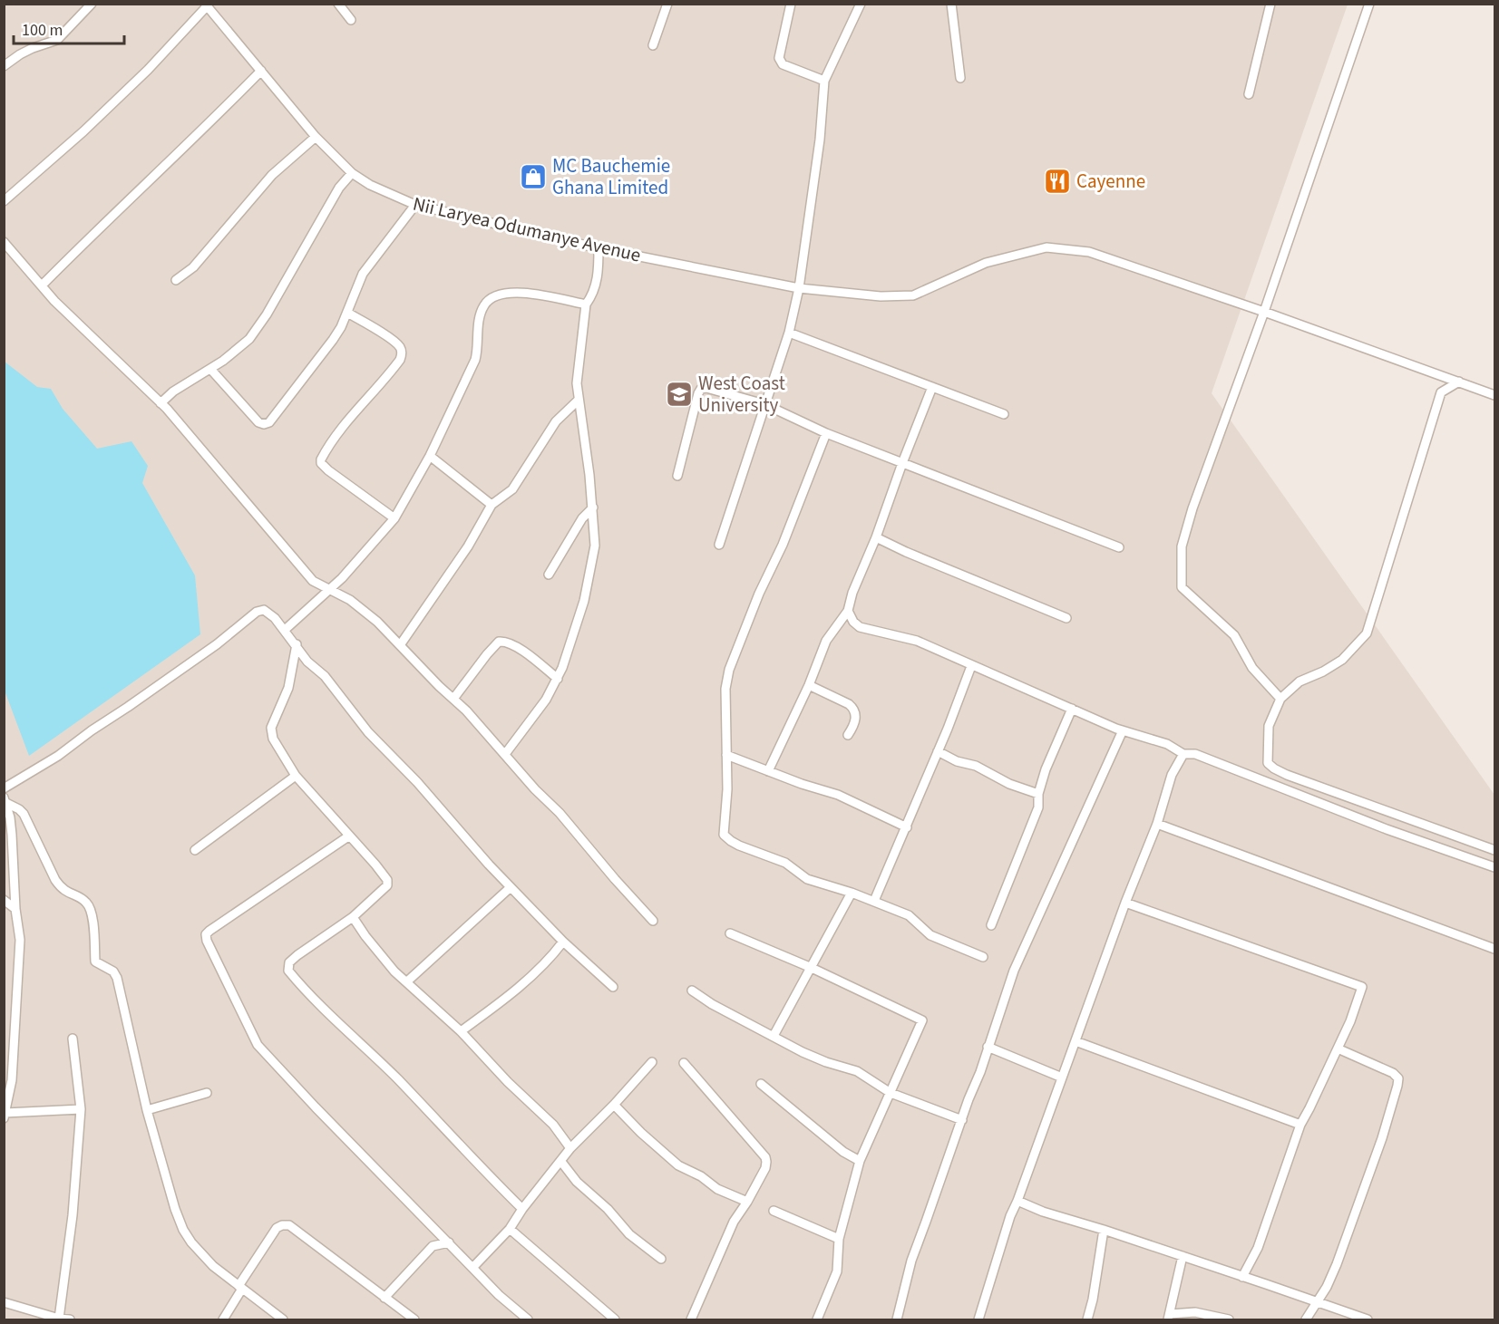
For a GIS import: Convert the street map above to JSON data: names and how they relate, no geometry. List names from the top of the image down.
{
  "streets": {
    "street": ["Nii Laryea Odumanye Avenue"]
  },
  "places": {
    "shop": ["MC Bauchemie Ghana Limited"],
    "restaurant": ["Cayenne"],
    "school or university": ["West Coast University"]
  },
  "scale_bar": "100 m"
}
